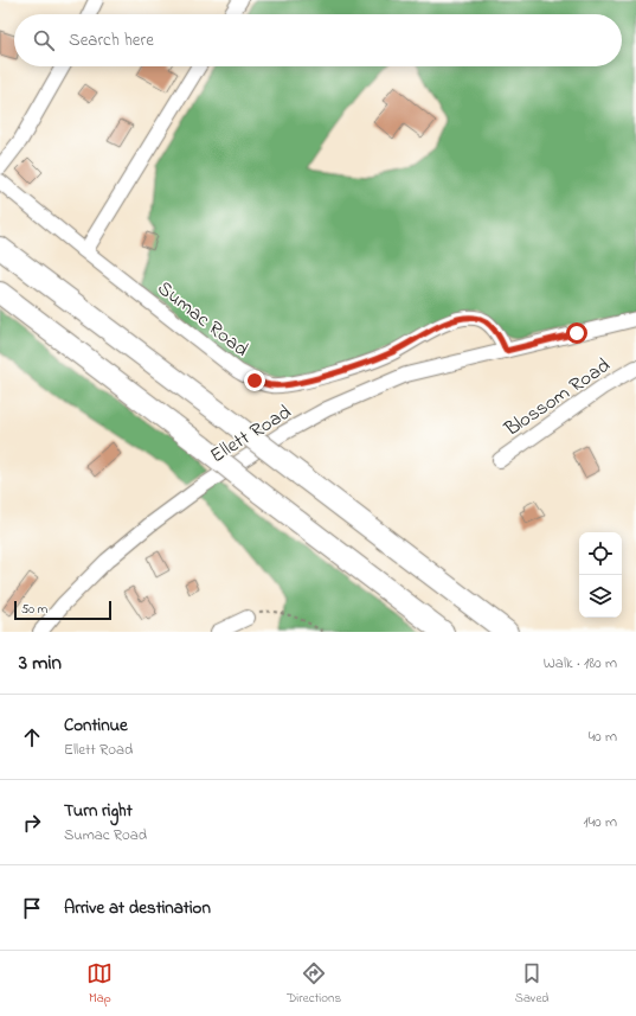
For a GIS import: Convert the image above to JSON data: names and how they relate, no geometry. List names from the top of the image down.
{
  "streets": {
    "street": ["Sumac Road", "Blossom Road", "Ellett Road"]
  },
  "crossings": [
    ["Sumac Road", "Ellett Road"]
  ],
  "scale_bar": "50 m",
  "page": {
    "search": "Search here",
    "scale": "50 m",
    "heading": ["3 min", "Walk · 180 m"],
    "list": [
      ["Continue", "Ellett Road", "40 m"],
      ["Turn right", "Sumac Road", "140 m"],
      "Arrive at destination"
    ],
    "nav": ["Map", "Directions", "Saved"]
  }
}
